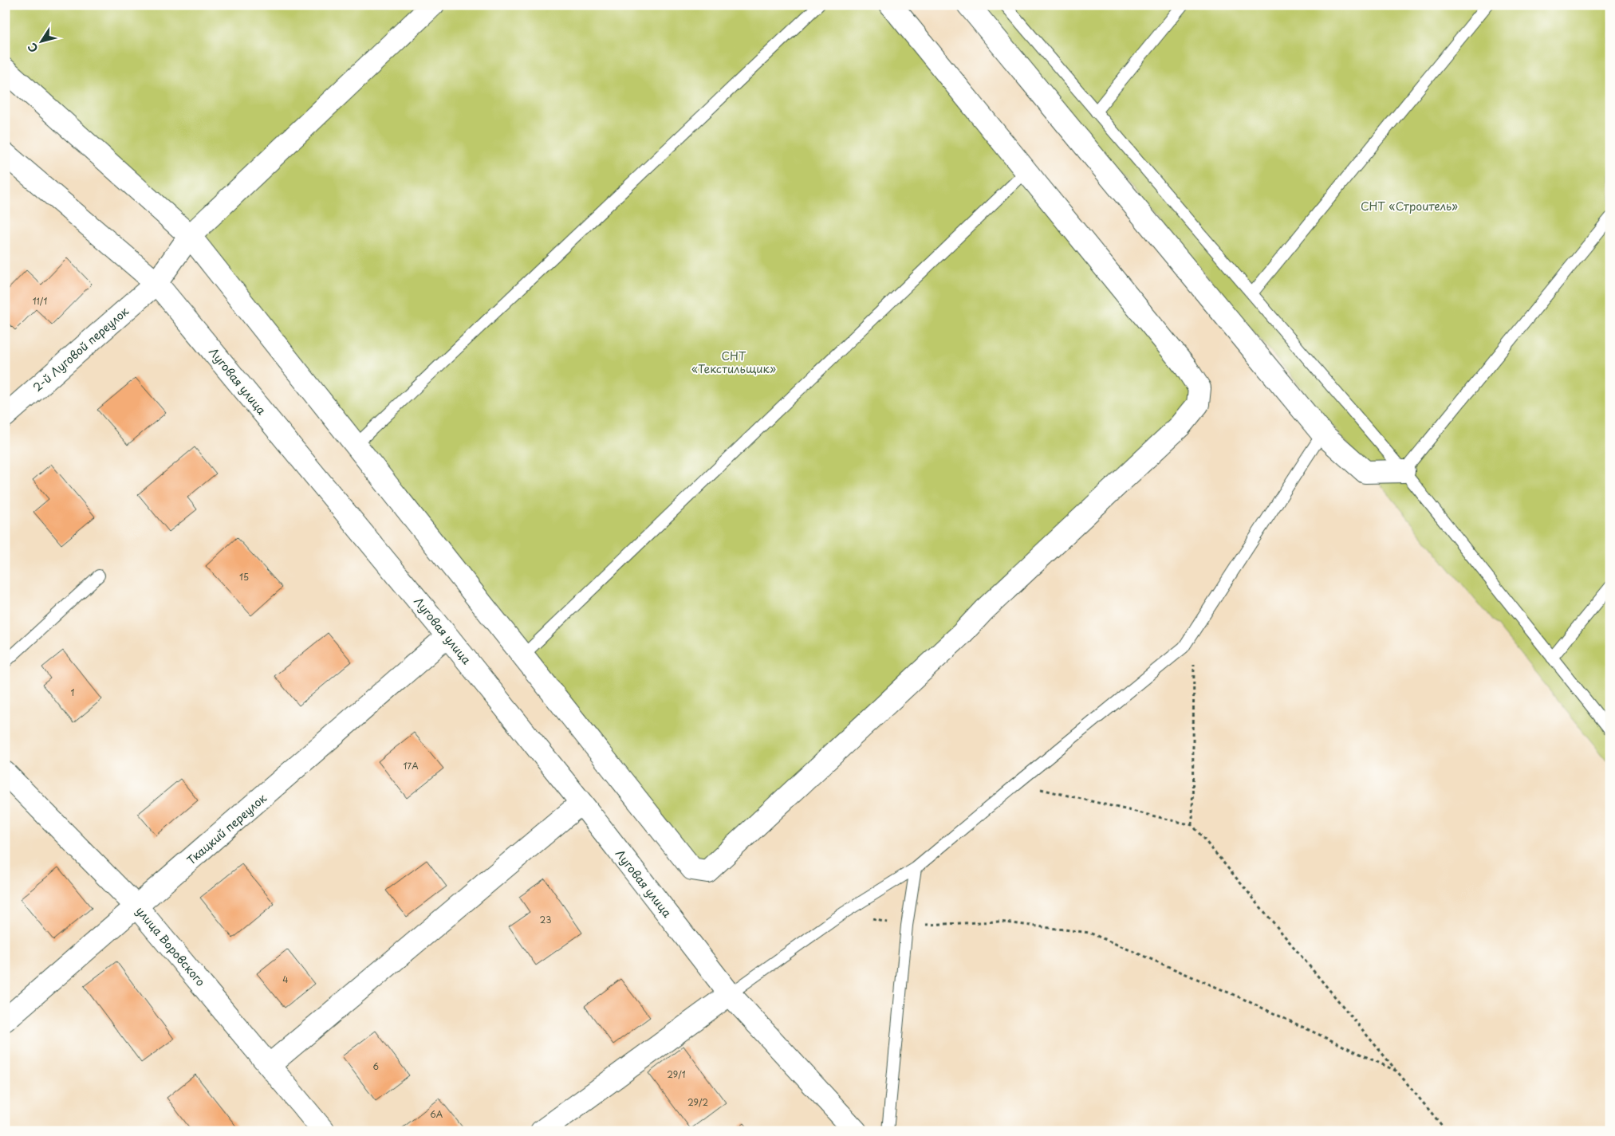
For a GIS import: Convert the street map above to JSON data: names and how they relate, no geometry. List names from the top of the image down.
{
  "streets": {
    "street": [
      "2-й Луговой переулок",
      "Луговая улица",
      "Ткацкий переулок",
      "улица Воровского"
    ]
  },
  "crossings": [
    ["2-й Луговой переулок", "Луговая улица"],
    ["Луговая улица", "Ткацкий переулок"],
    ["Ткацкий переулок", "улица Воровского"]
  ],
  "parks": ["СНТ «Строитель»", "СНТ «Текстильщик»"],
  "house_numbers": [
    "11/1",
    "15",
    "1",
    "17А",
    "23",
    "4",
    "6",
    "29/1",
    "29/2",
    "6А"
  ],
  "north": "bottom left"
}
